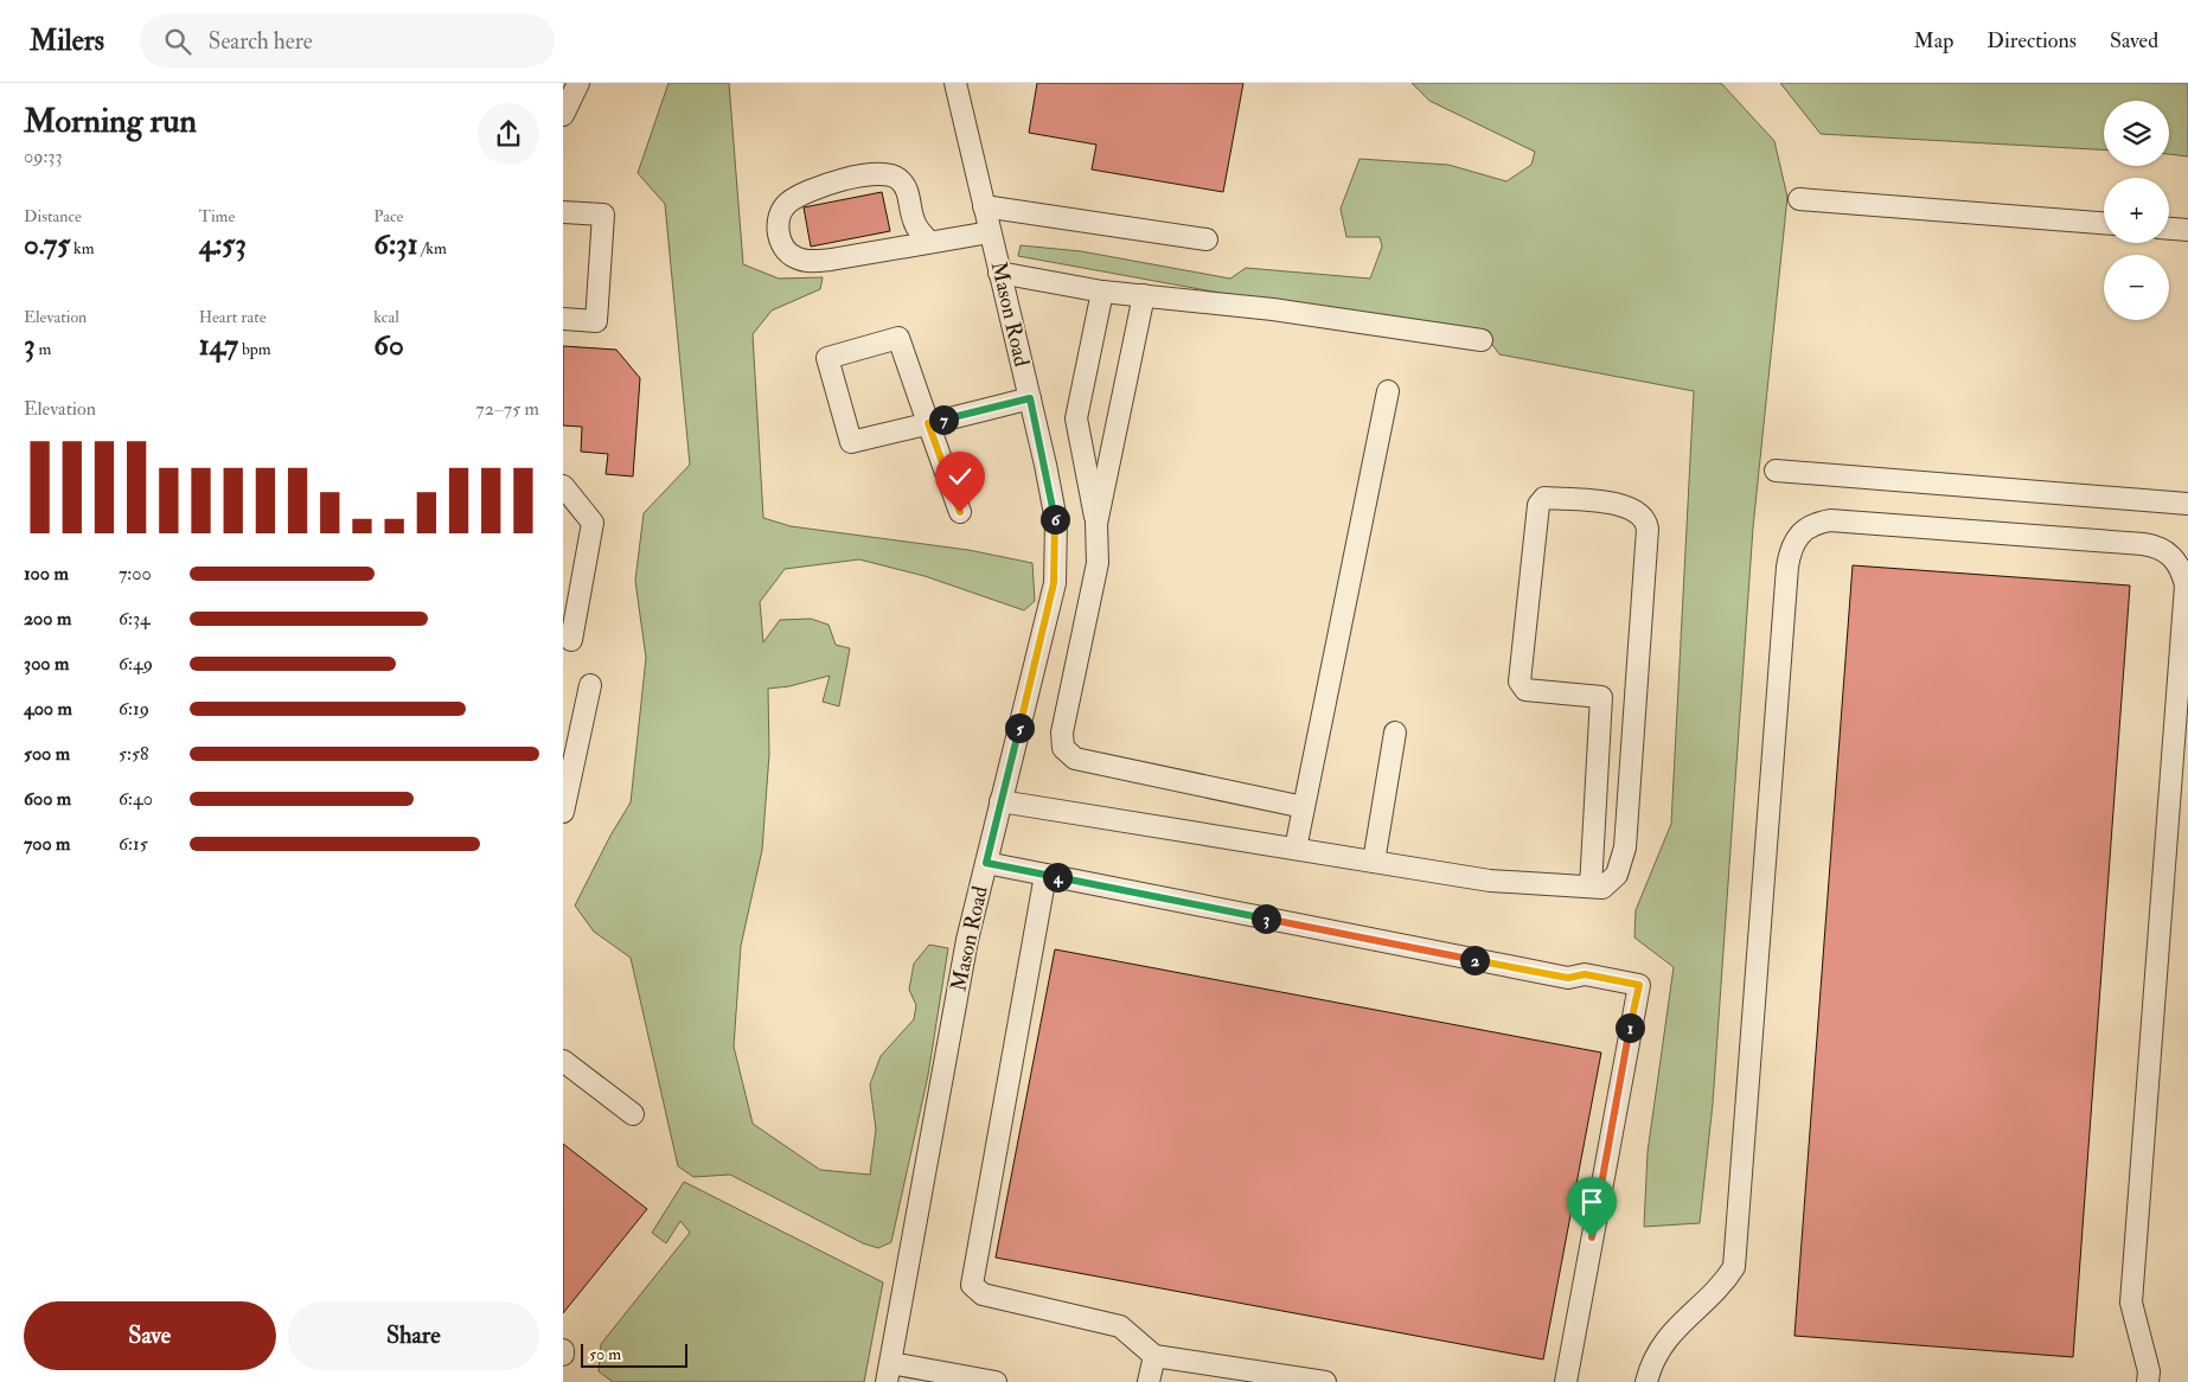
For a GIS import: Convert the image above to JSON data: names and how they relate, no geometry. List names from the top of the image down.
{
  "streets": {
    "street": ["Mason Road"]
  },
  "scale_bar": "50 m",
  "page": {
    "header": "Milers",
    "search": "Search here",
    "nav": ["Map", "Directions", "Saved"],
    "heading": ["Morning run", "09:33"],
    "map_buttons": ["+", "−"],
    "stats": [
      ["Distance", "0.75 km"],
      ["Time", "4:53"],
      ["Pace", "6:31 /km"],
      ["Elevation", "3 m"],
      ["Heart rate", "147 bpm"],
      ["kcal", "60"]
    ],
    "chart": ["Elevation", "72–75 m"],
    "pins": [
      "7",
      "6",
      "5",
      "4",
      "3",
      "2",
      "1"
    ],
    "list": [
      {
        "name": "100 m",
        "note": "7:00"
      },
      {
        "name": "200 m",
        "note": "6:34"
      },
      {
        "name": "300 m",
        "note": "6:49"
      },
      {
        "name": "400 m",
        "note": "6:19"
      },
      {
        "name": "500 m",
        "note": "5:58"
      },
      {
        "name": "600 m",
        "note": "6:40"
      },
      {
        "name": "700 m",
        "note": "6:15"
      }
    ],
    "buttons": ["Save", "Share"],
    "scale": "50 m"
  }
}
